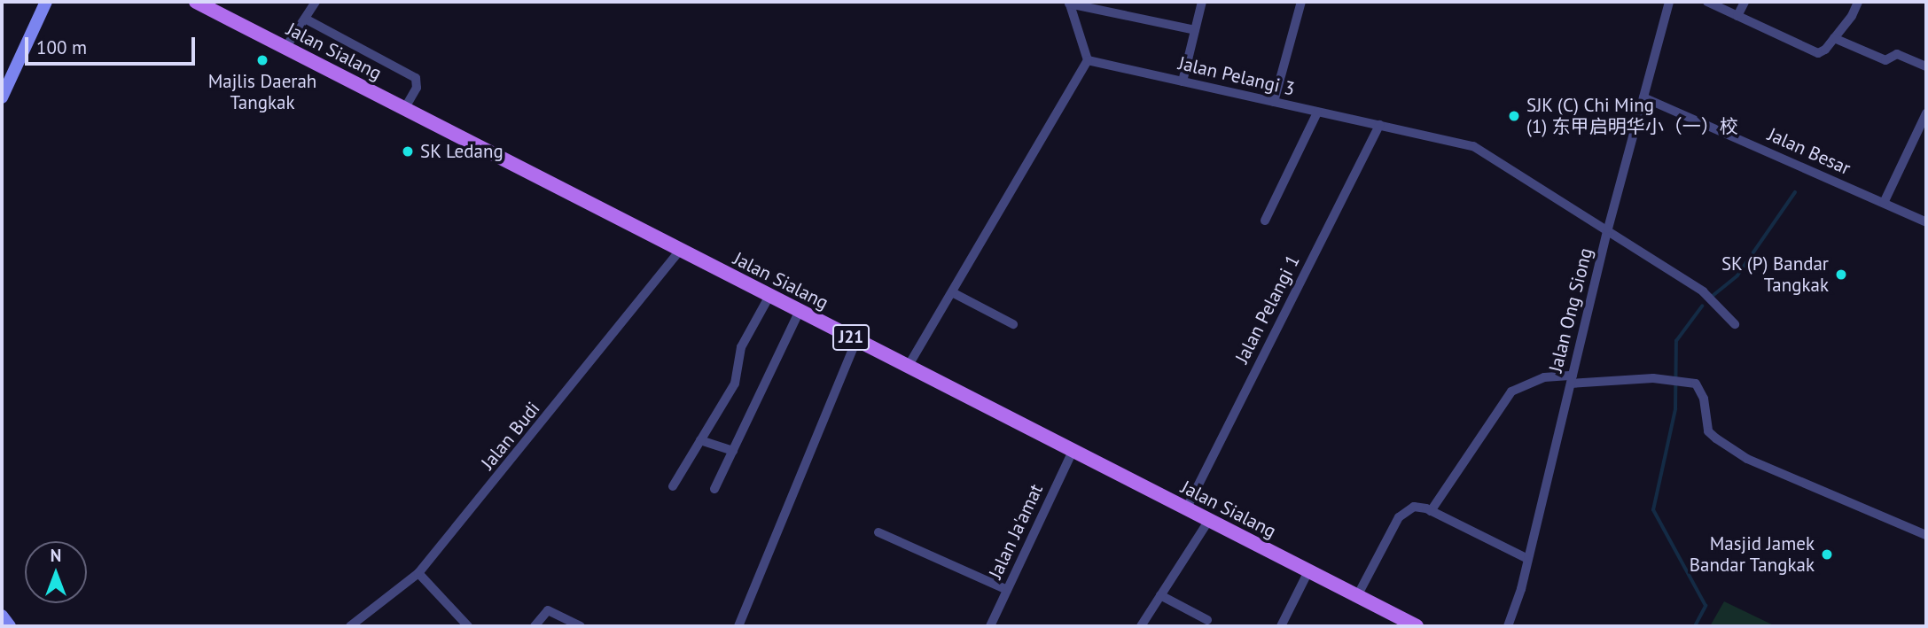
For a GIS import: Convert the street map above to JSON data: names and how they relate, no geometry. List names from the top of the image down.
{
  "streets": {
    "main road": ["Jalan Sialang", "J21"],
    "street": [
      "Jalan Pelangi 3",
      "Jalan Besar",
      "Jalan Pelangi 1",
      "Jalan Ong Siong",
      "Jalan Budi",
      "Jalan Ja'amat"
    ]
  },
  "crossings": [
    ["Jalan Sialang", "Jalan Pelangi 1"],
    ["Jalan Sialang", "Jalan Budi"],
    ["Jalan Sialang", "Jalan Ja'amat"],
    ["Jalan Pelangi 3", "Jalan Pelangi 1"],
    ["Jalan Pelangi 3", "Jalan Ong Siong"],
    ["Jalan Besar", "Jalan Ong Siong"]
  ],
  "places": [
    "Majlis Daerah Tangkak",
    "SJK (C) Chi Ming (1) 东甲启明华小（一）校",
    "SK Ledang",
    "SK (P) Bandar Tangkak",
    "Masjid Jamek Bandar Tangkak"
  ],
  "scale_bar": "100 m",
  "north": "top"
}
